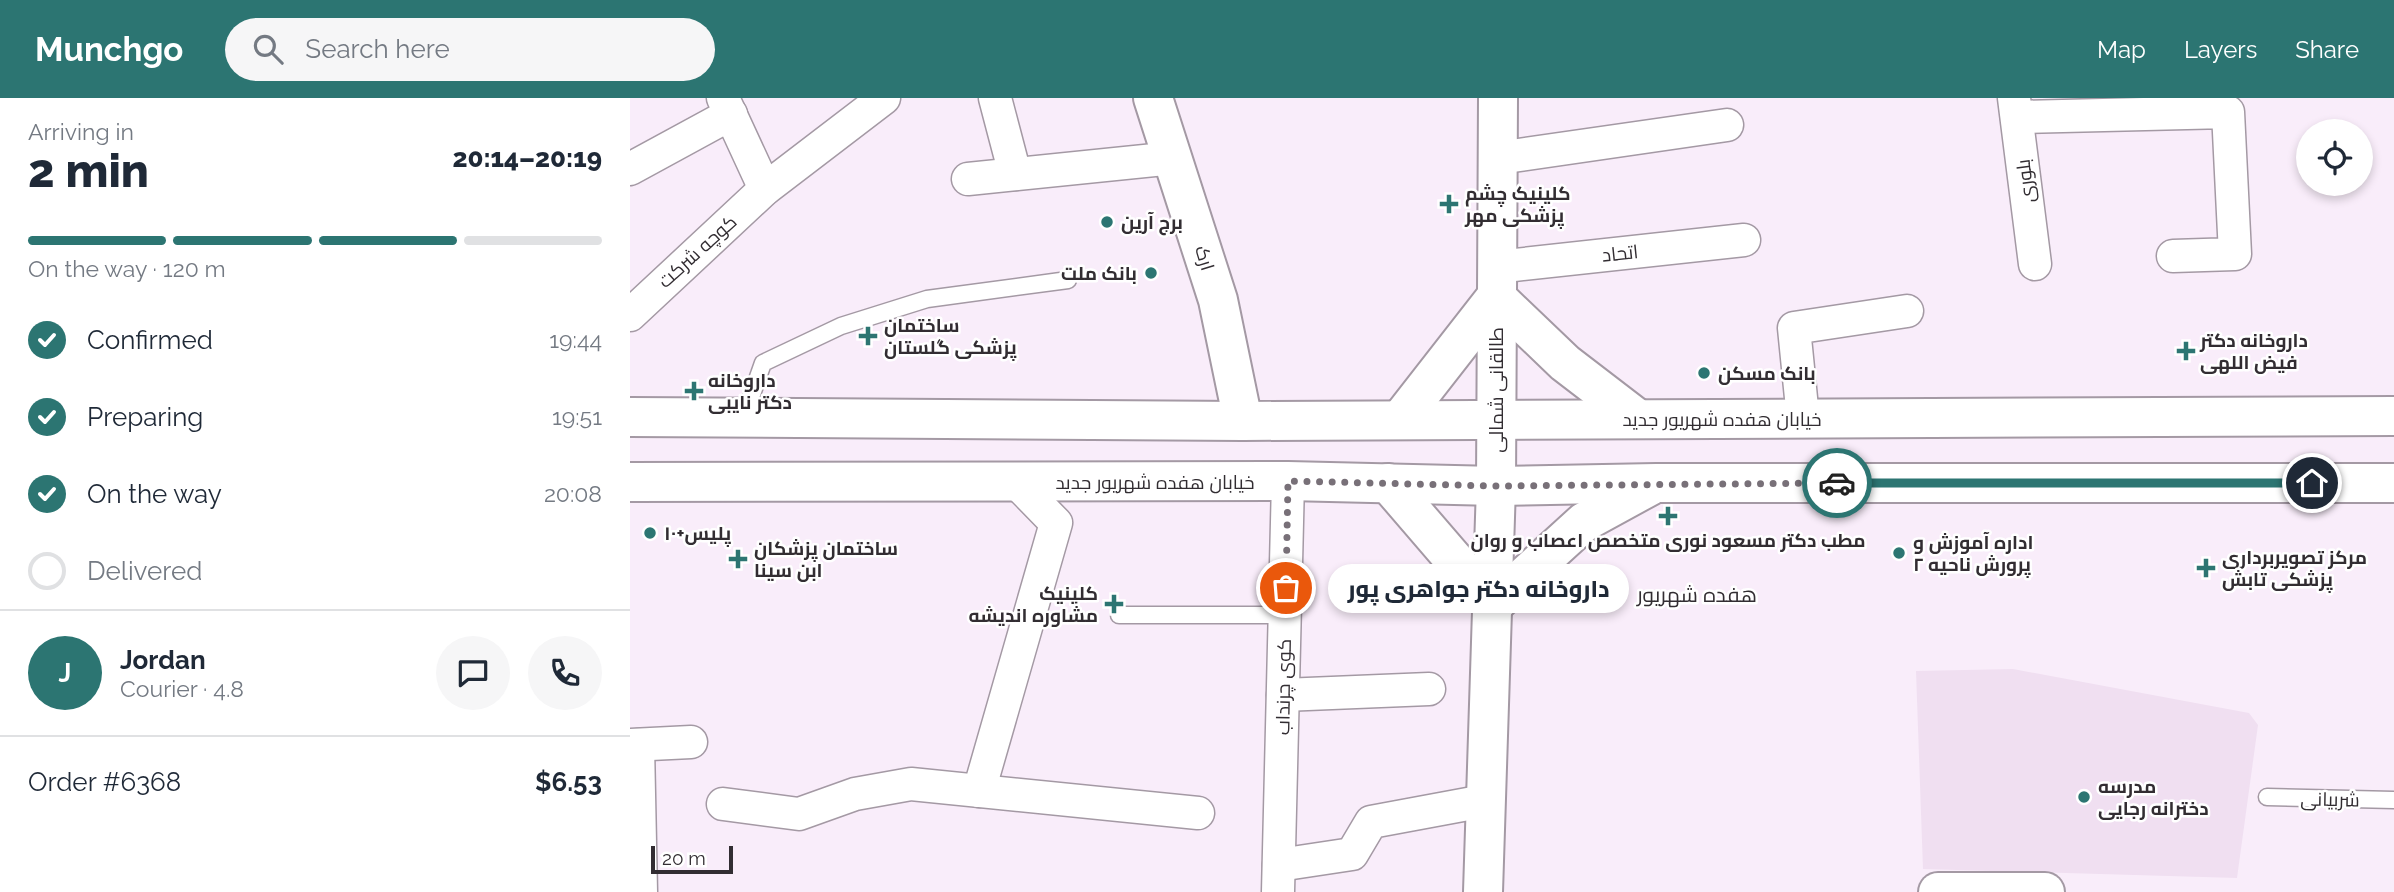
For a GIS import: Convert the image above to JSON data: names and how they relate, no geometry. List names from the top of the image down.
{
  "streets": {
    "main road": ["ارک", "طالقانی شمالی", "خیابان هفده شهریور جدید"],
    "street": [
      "بلوری",
      "کوچه شرکت",
      "اتحاد",
      "کوی چرنداب"
    ],
    "lane": ["شربیانی"]
  },
  "crossings": [
    ["اتحاد", "طالقانی شمالی"],
    ["ارک", "خیابان هفده شهریور جدید"],
    ["طالقانی شمالی", "خیابان هفده شهریور جدید"],
    ["خیابان هفده شهریور جدید", "کوی چرنداب"]
  ],
  "districts": ["هفده شهریور"],
  "places": {
    "health": [
      "کلینیک چشم پزشکی مهر",
      "ساختمان پزشکی گلستان",
      "داروخانه دکتر فیض اللهی",
      "داروخانه دکتر نایبی",
      "مطب دکتر مسعود نوری متخصص اعصاب و روان",
      "ساختمان پزشکان ابن سینا",
      "مرکز تصویربرداری پزشکی تابش",
      "کلینیک مشاوره اندیشه"
    ],
    "other": [
      "برج آرین",
      "بانک ملت",
      "بانک مسکن",
      "پلیس+۱۰",
      "اداره آموزش و پرورش ناحیه ۲",
      "داروخانه دکتر جواهری پور",
      "مدرسه دخترانه رجایی"
    ]
  },
  "scale_bar": "20 m",
  "page": {
    "header": "Munchgo",
    "search": "Search here",
    "nav": ["Map", "Layers", "Share"],
    "heading": ["2 min", "Arriving in", "20:14–20:19"],
    "panel": [
      "Jordan",
      "Courier · 4.8",
      "Order #6368",
      "$6.53"
    ],
    "bar": "On the way · 120 m",
    "list": [
      ["Confirmed", "19:44"],
      ["Preparing", "19:51"],
      ["On the way", "20:08"],
      "Delivered"
    ],
    "bubble": "داروخانه دکتر جواهری پور",
    "round": "J",
    "scale": "20 m"
  }
}
